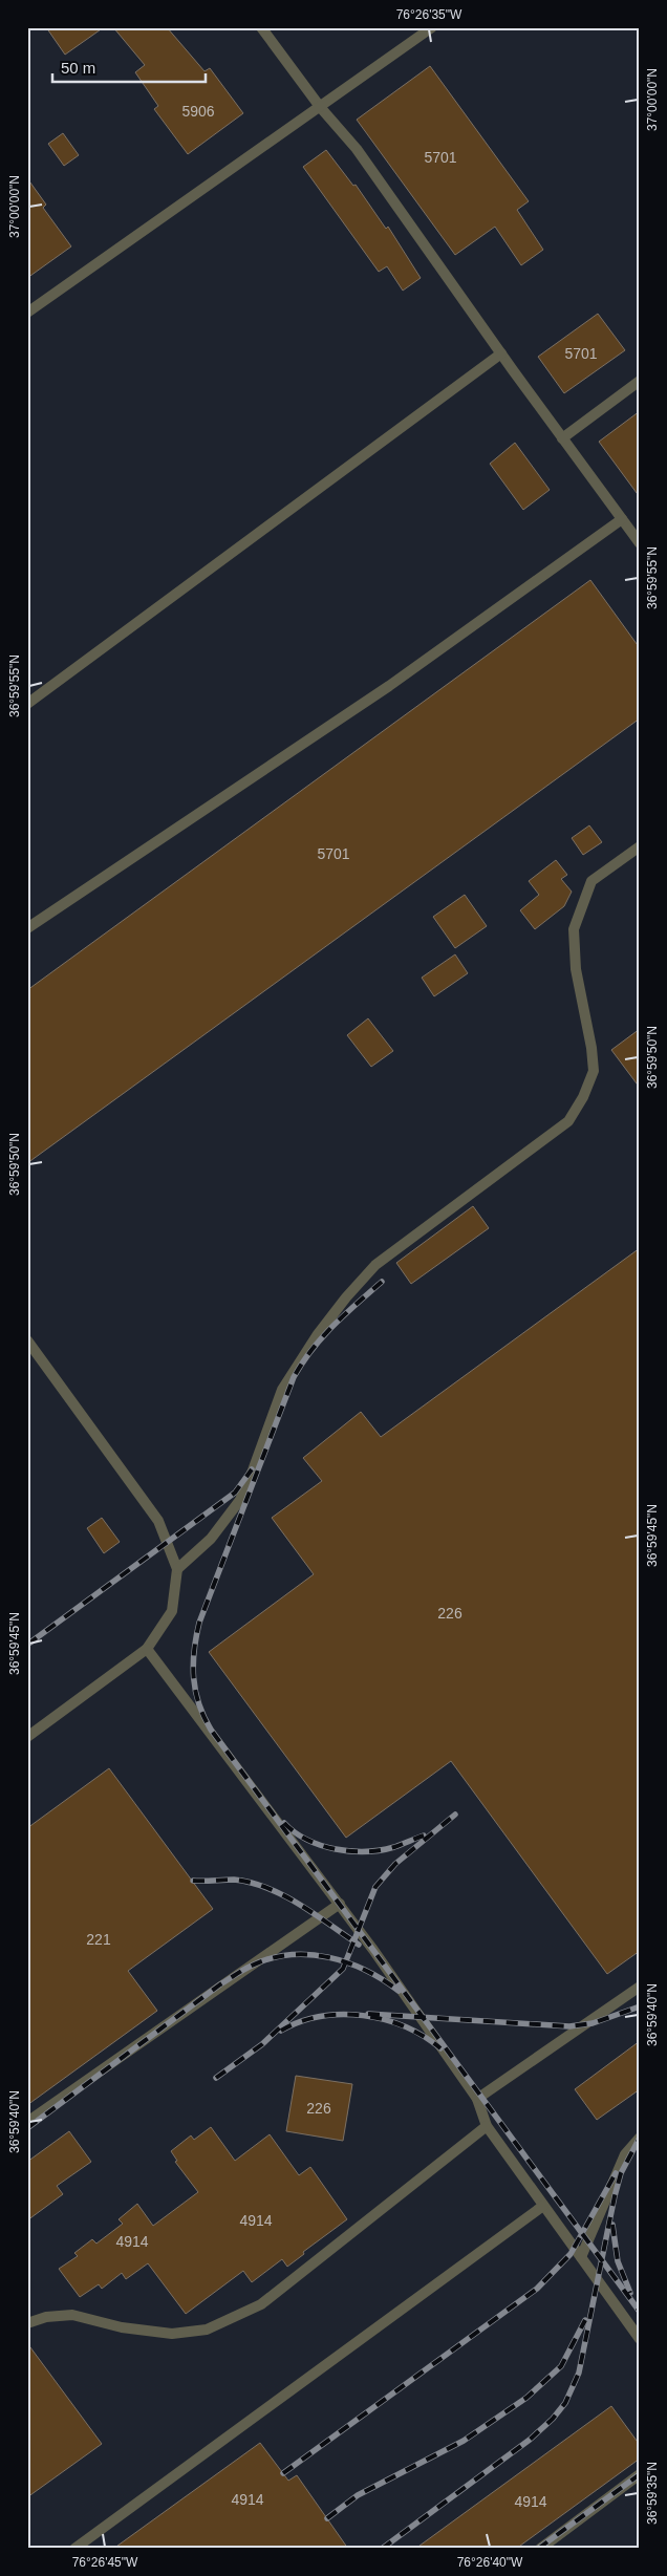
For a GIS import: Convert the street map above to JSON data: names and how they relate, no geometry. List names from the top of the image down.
{
  "house_numbers": [
    "5906",
    "5701",
    "5701",
    "5701",
    "226",
    "221",
    "226",
    "4914",
    "4914",
    "4914",
    "4914"
  ],
  "scale_bar": "50 m",
  "coordinates": [
    "76°26'35\"W",
    "37°00'00\"N",
    "36°59'55\"N",
    "36°59'50\"N",
    "36°59'45\"N",
    "36°59'40\"N",
    "36°59'35\"N",
    "76°26'45\"W",
    "76°26'40\"W"
  ]
}
